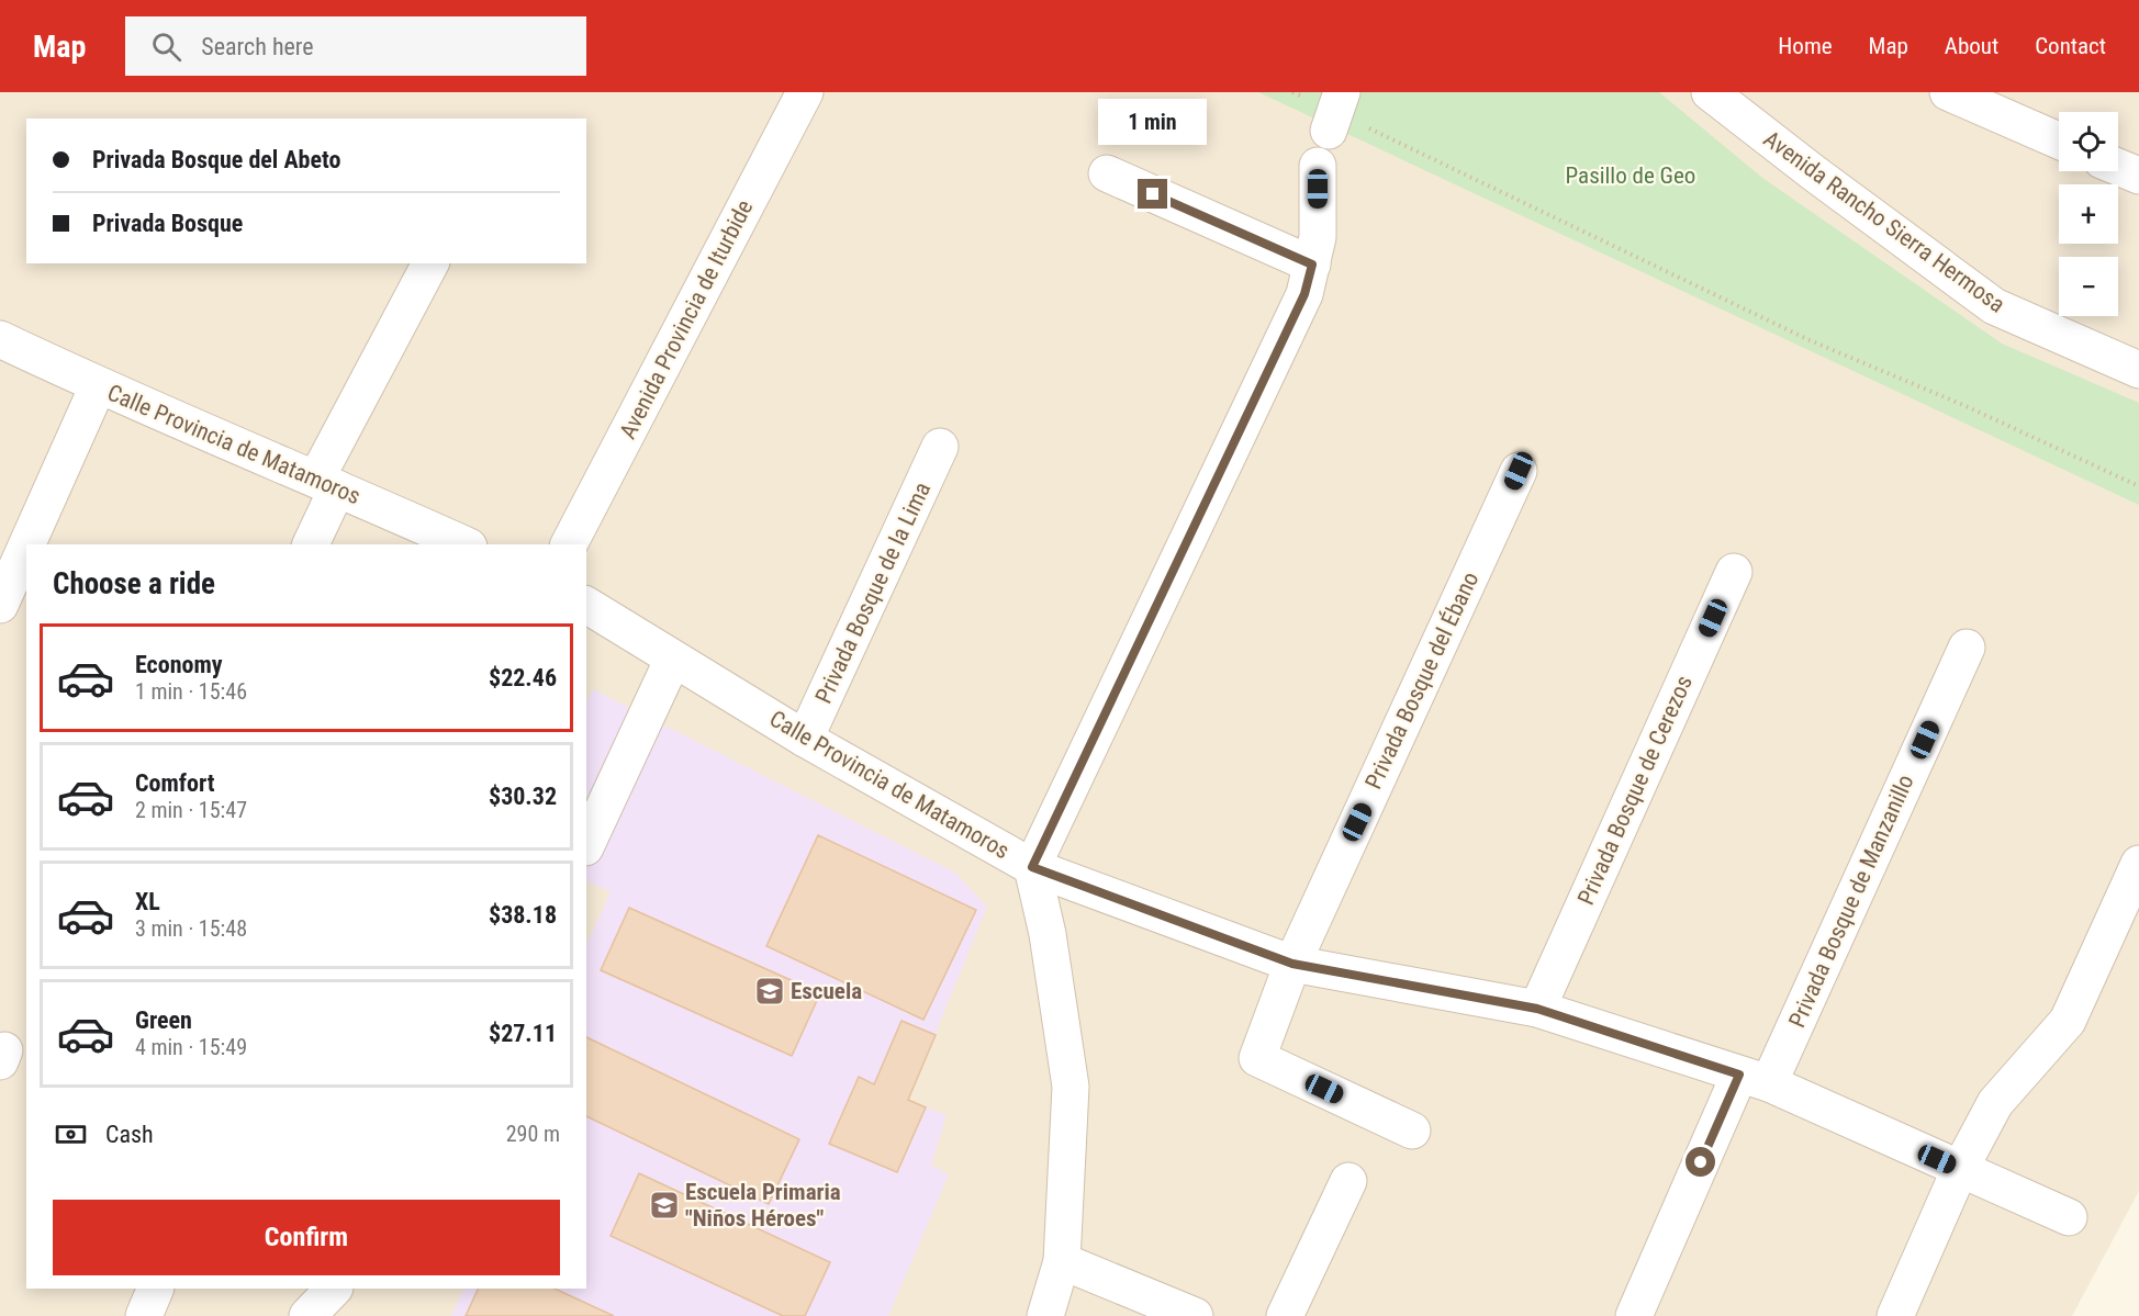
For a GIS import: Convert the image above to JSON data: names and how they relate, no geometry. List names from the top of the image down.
{
  "streets": {
    "street": [
      "Avenida Rancho Sierra Hermosa",
      "Avenida Provincia de Iturbide",
      "Calle Provincia de Matamoros",
      "Privada Bosque de la Lima",
      "Privada Bosque del Ébano",
      "Privada Bosque de Cerezos",
      "Privada Bosque de Manzanillo"
    ]
  },
  "crossings": [
    ["Calle Provincia de Matamoros", "Privada Bosque de la Lima"],
    ["Calle Provincia de Matamoros", "Privada Bosque del Ébano"],
    ["Calle Provincia de Matamoros", "Privada Bosque de Cerezos"],
    ["Calle Provincia de Matamoros", "Privada Bosque de Manzanillo"]
  ],
  "parks": ["Pasillo de Geo"],
  "places": {
    "school or university": ["Escuela", "Escuela Primaria \"Niños Héroes\""]
  },
  "page": {
    "header": "Map",
    "search": "Search here",
    "nav": [
      "Home",
      "Map",
      "About",
      "Contact"
    ],
    "bubble": "1 min",
    "map_buttons": ["+", "−"],
    "banner": ["Privada Bosque del Abeto", "Privada Bosque"],
    "heading": "Choose a ride",
    "list": [
      {
        "name": "Economy",
        "note": "1 min · 15:46",
        "value": "$22.46"
      },
      {
        "name": "Comfort",
        "note": "2 min · 15:47",
        "value": "$30.32"
      },
      {
        "name": "XL",
        "note": "3 min · 15:48",
        "value": "$38.18"
      },
      {
        "name": "Green",
        "note": "4 min · 15:49",
        "value": "$27.11"
      }
    ],
    "pay": ["Cash", "290 m"],
    "buttons": "Confirm"
  }
}
